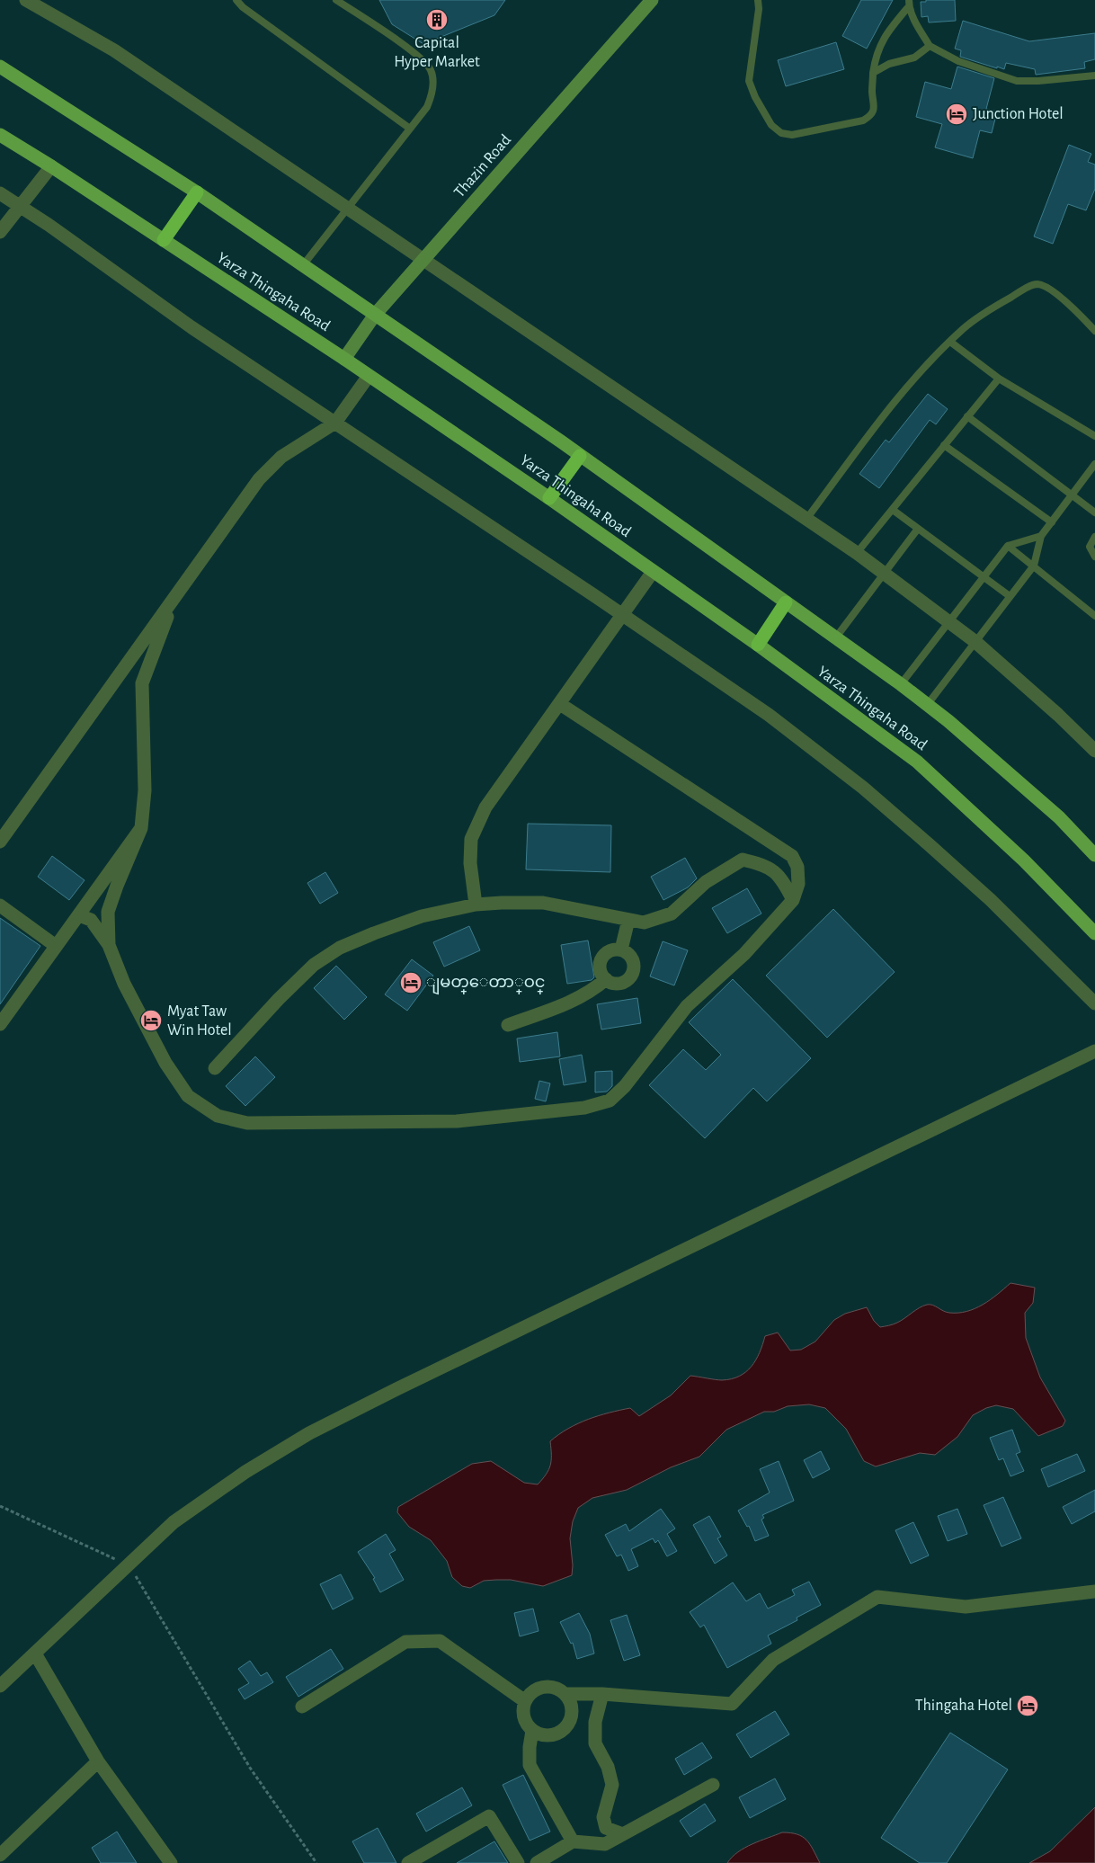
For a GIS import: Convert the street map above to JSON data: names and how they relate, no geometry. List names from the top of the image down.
{
  "streets": {
    "main road": ["Thazin Road", "Yarza Thingaha Road"]
  },
  "crossings": [
    ["Thazin Road", "Yarza Thingaha Road"]
  ],
  "places": {
    "building": ["Capital Hyper Market"],
    "hotel": [
      "Junction Hotel",
      "ျမတ္ေတာ္ဝင္",
      "Myat Taw Win Hotel",
      "Thingaha Hotel"
    ]
  }
}
